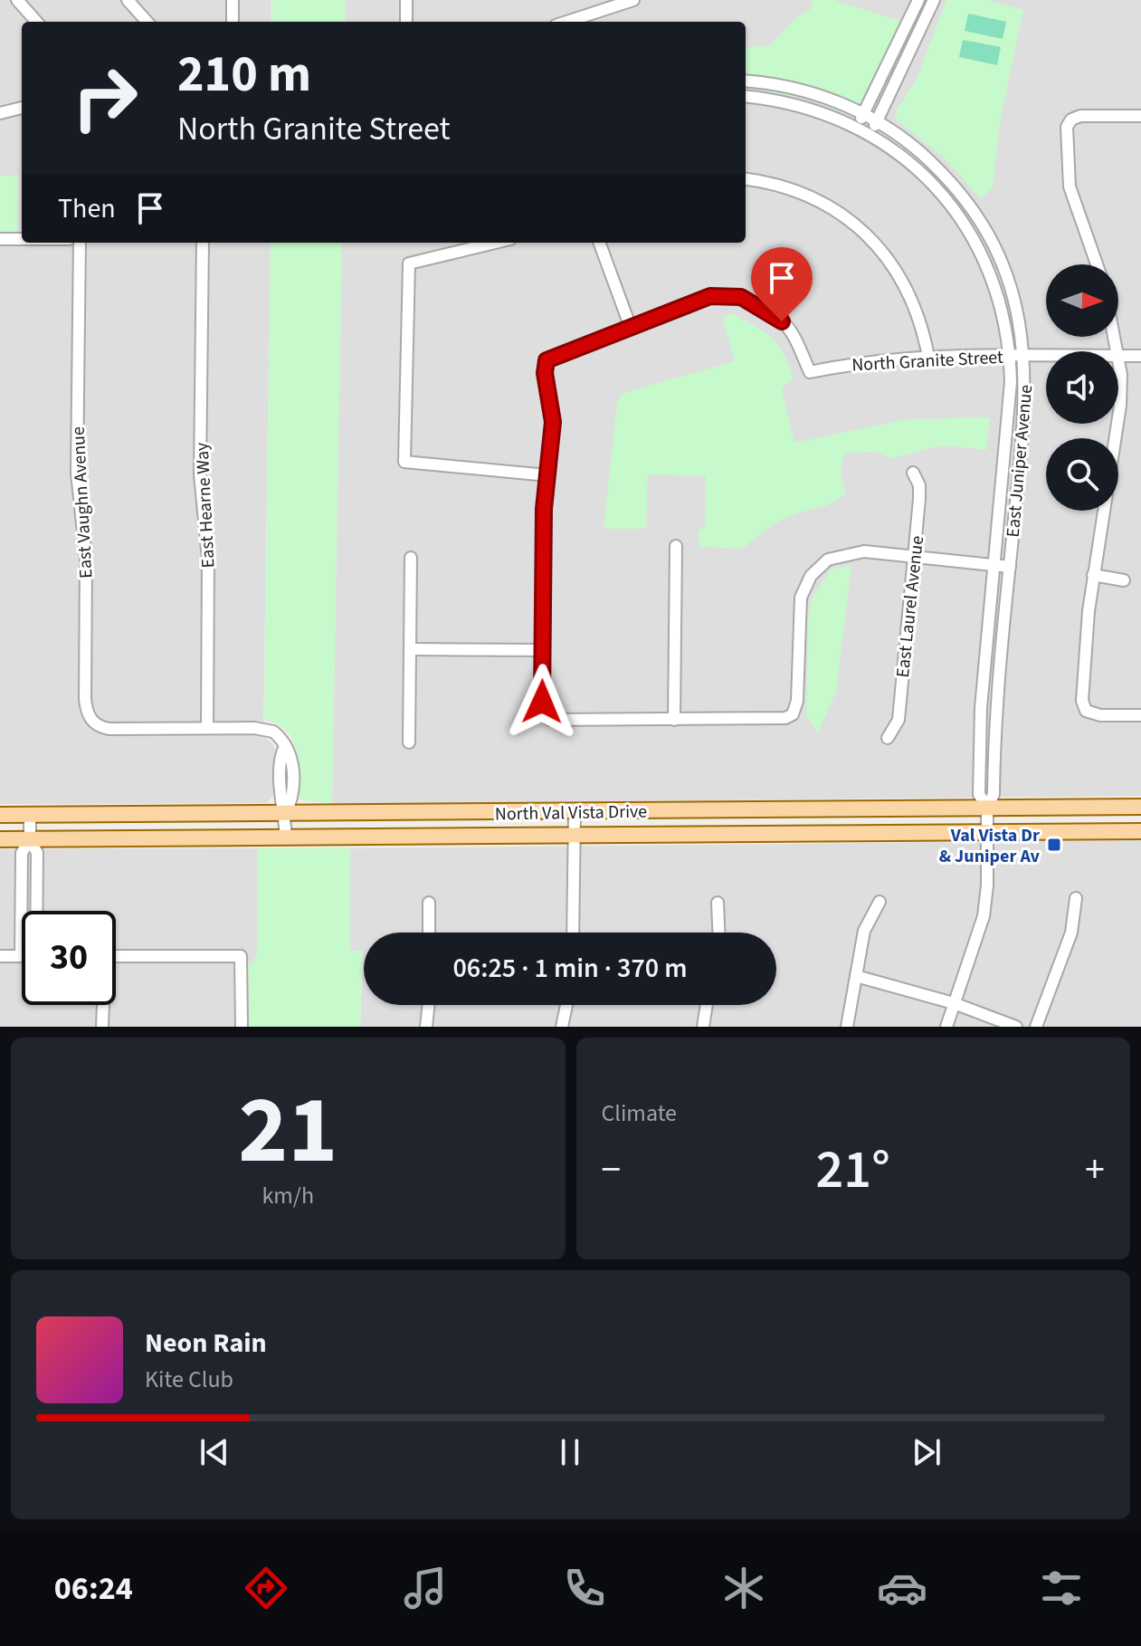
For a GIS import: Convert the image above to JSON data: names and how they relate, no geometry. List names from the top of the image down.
{
  "streets": {
    "main road": ["North Val Vista Drive"],
    "street": [
      "North Granite Street",
      "East Juniper Avenue",
      "East Vaughn Avenue",
      "East Hearne Way",
      "East Laurel Avenue"
    ]
  },
  "crossings": [
    ["North Granite Street", "East Juniper Avenue"],
    ["East Juniper Avenue", "North Val Vista Drive"],
    ["East Vaughn Avenue", "East Hearne Way"]
  ],
  "places": {
    "transit": ["Val Vista Dr & Juniper Av"]
  },
  "north": "right",
  "page": {
    "turn": ["210 m", "North Granite Street"],
    "then": "Then",
    "limit": "30",
    "trip": "06:25 · 1 min · 370 m",
    "tile": [
      ["21", "km/h"],
      "Climate"
    ],
    "heat": ["−", "21°", "+"],
    "song": ["Neon Rain", "Kite Club"],
    "tabs": "06:24"
  }
}
